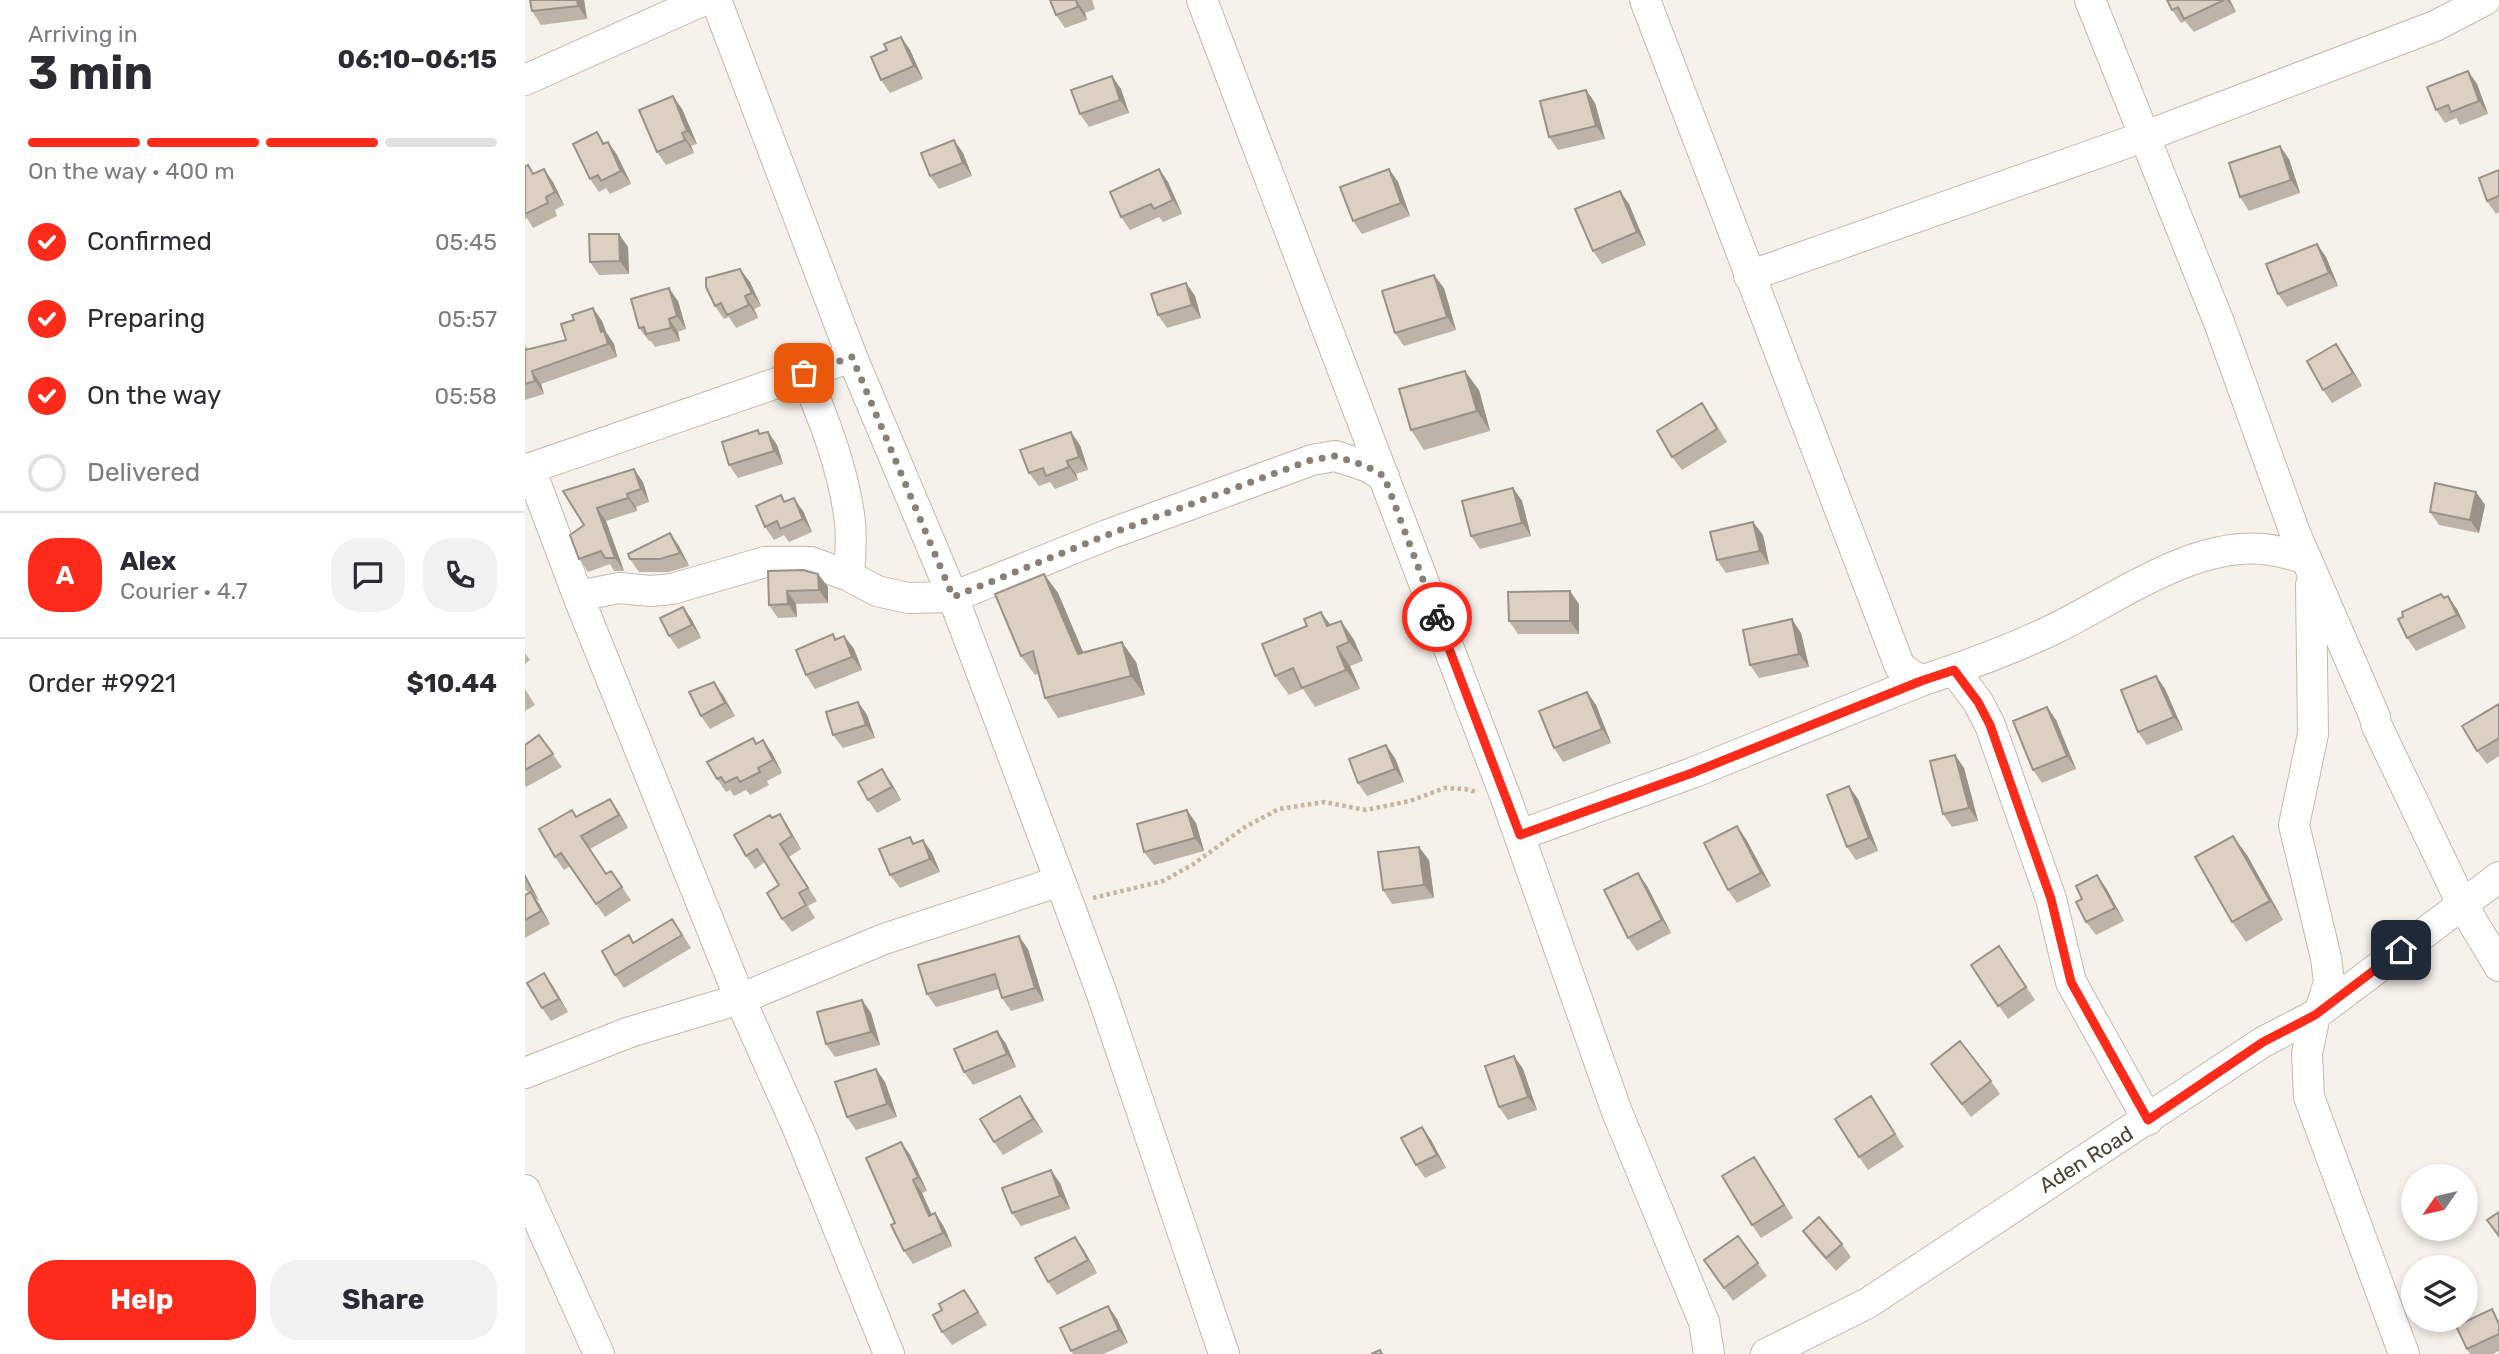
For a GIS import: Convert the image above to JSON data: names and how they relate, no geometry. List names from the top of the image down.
{
  "streets": {
    "street": ["Aden Road"]
  },
  "north": "bottom left",
  "page": {
    "heading": ["3 min", "Arriving in", "06:10–06:15"],
    "panel": [
      "Alex",
      "Courier · 4.7",
      "Order #9921",
      "$10.44"
    ],
    "bar": "On the way · 400 m",
    "list": [
      ["Confirmed", "05:45"],
      ["Preparing", "05:57"],
      ["On the way", "05:58"],
      "Delivered"
    ],
    "round": "A",
    "buttons": ["Help", "Share"]
  }
}
